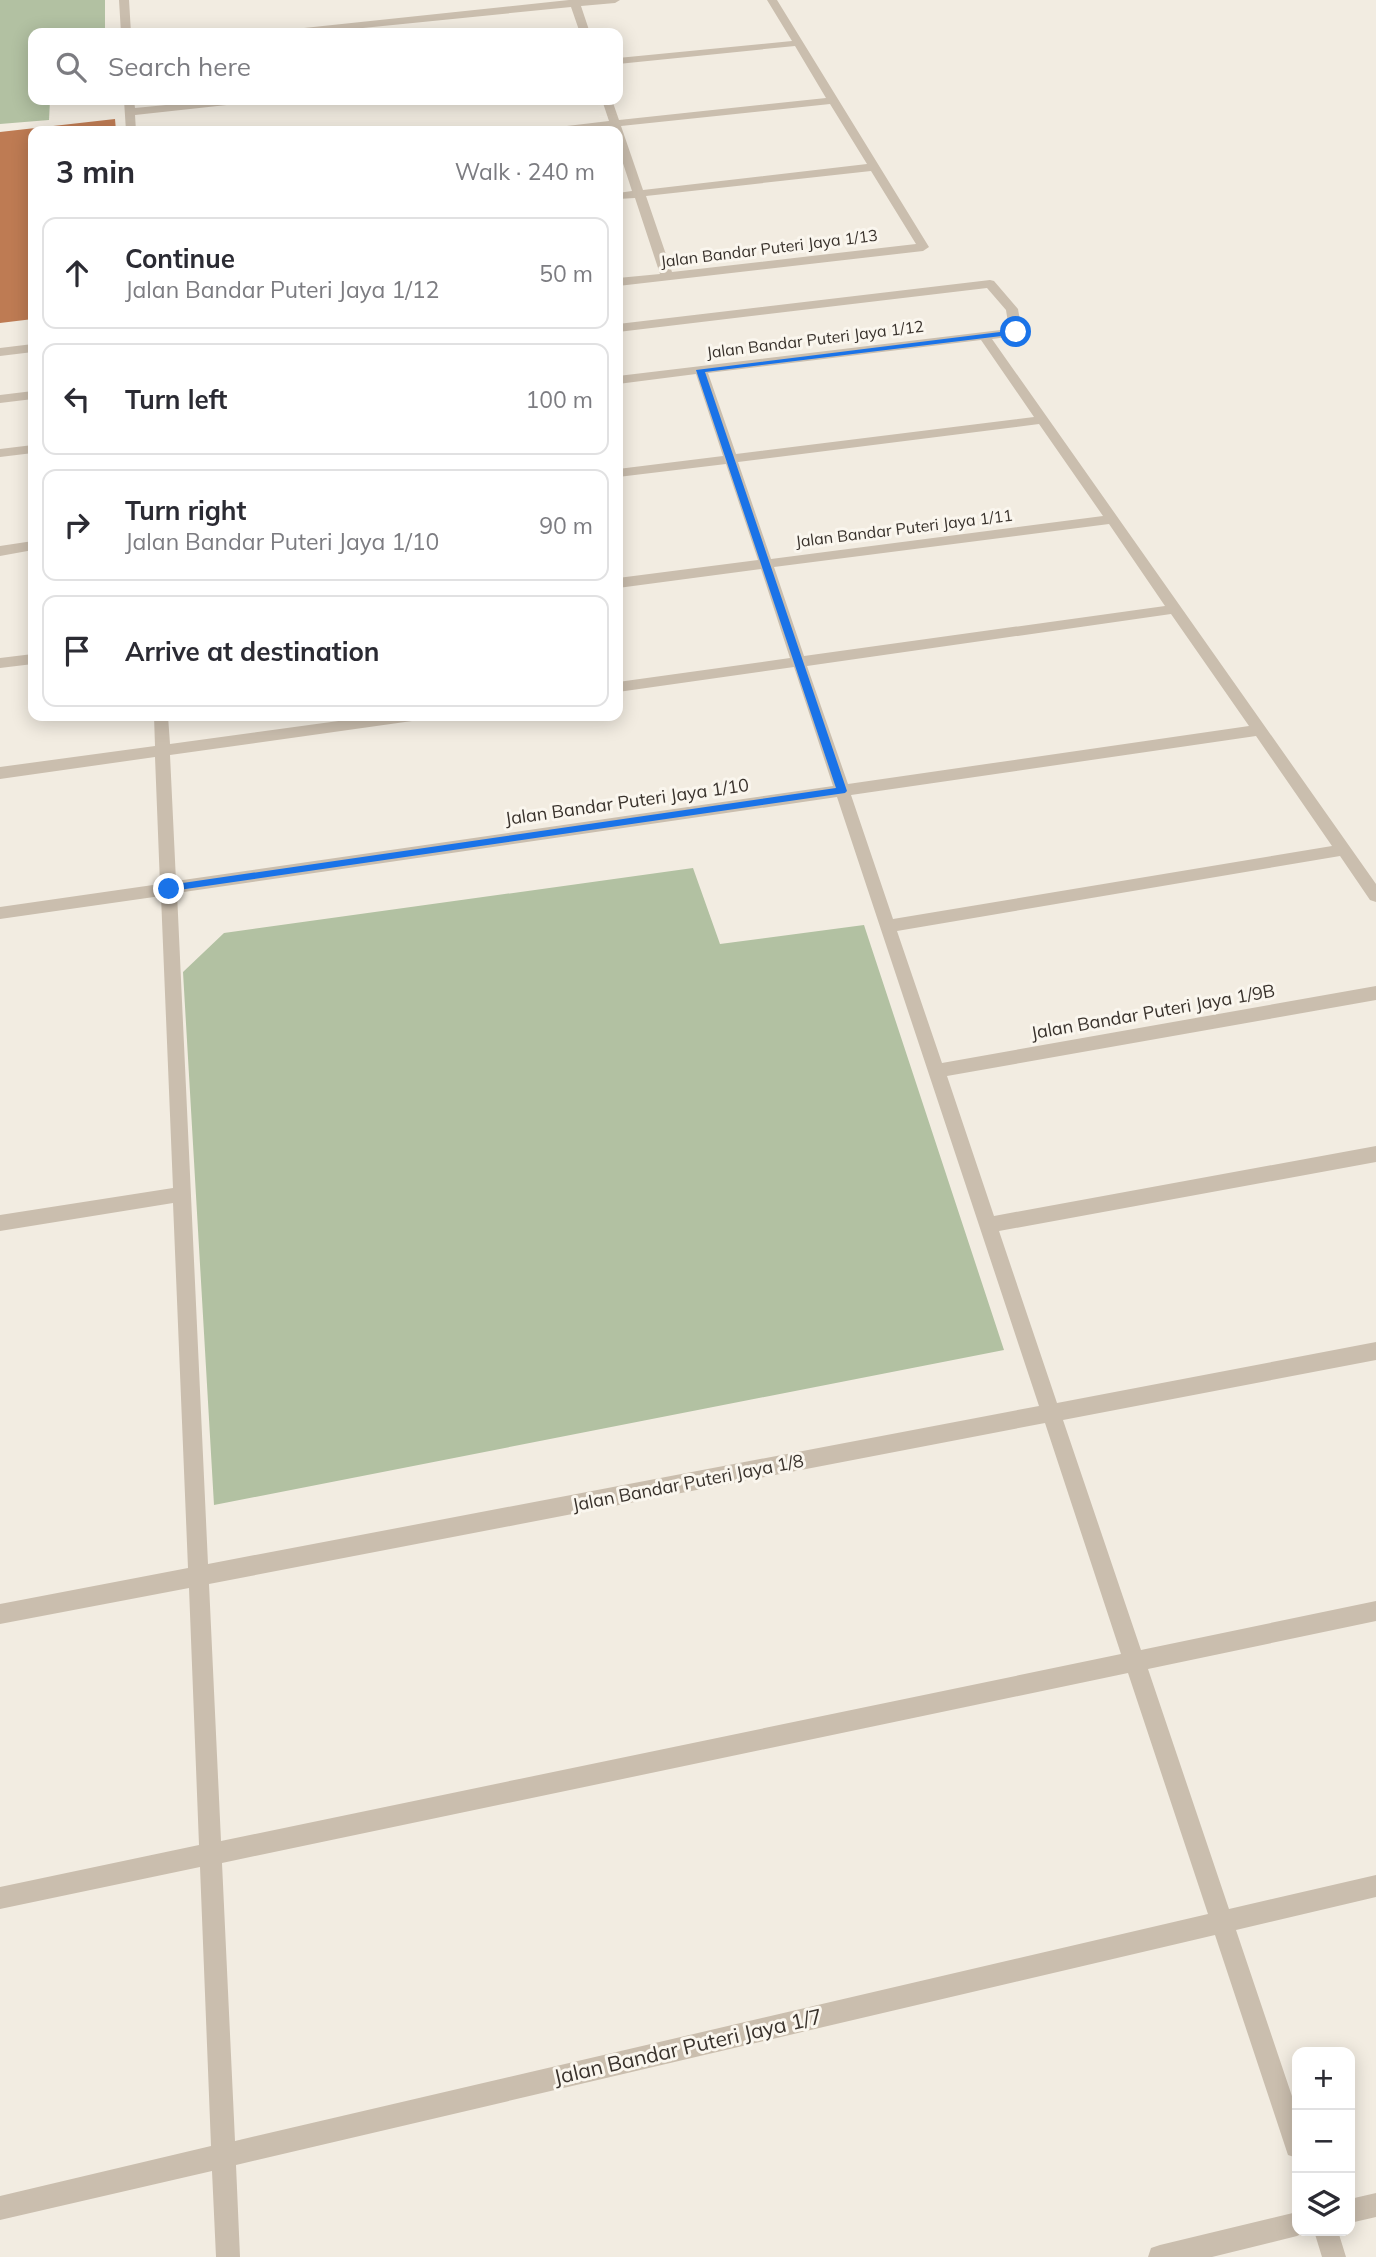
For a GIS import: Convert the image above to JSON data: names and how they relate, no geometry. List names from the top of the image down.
{
  "streets": {
    "street": [
      "Jalan Bandar Puteri Jaya 1/13",
      "Jalan Bandar Puteri Jaya 1/12",
      "Jalan Bandar Puteri Jaya 1/11",
      "Jalan Bandar Puteri Jaya 1/10",
      "Jalan Bandar Puteri Jaya 1/9B",
      "Jalan Bandar Puteri Jaya 1/8",
      "Jalan Bandar Puteri Jaya 1/7"
    ]
  },
  "page": {
    "search": "Search here",
    "heading": ["3 min", "Walk · 240 m"],
    "list": [
      ["Continue", "Jalan Bandar Puteri Jaya 1/12", "50 m"],
      ["Turn left", "100 m"],
      ["Turn right", "Jalan Bandar Puteri Jaya 1/10", "90 m"],
      "Arrive at destination"
    ],
    "map_buttons": ["+", "−"]
  }
}
